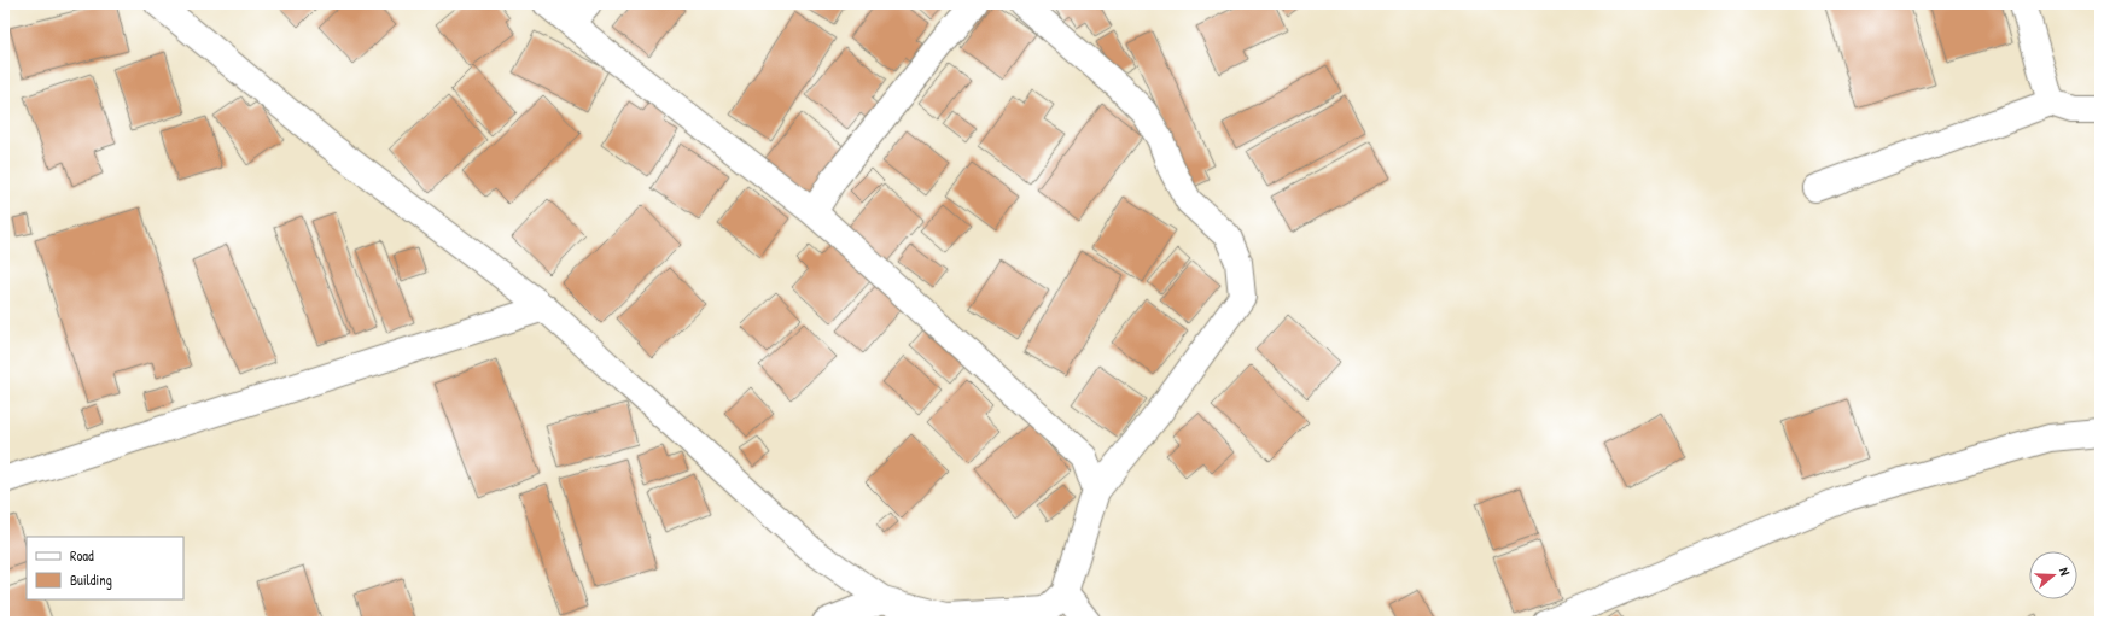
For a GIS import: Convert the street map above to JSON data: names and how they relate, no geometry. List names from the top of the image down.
{
  "legend": ["Road", "Building"],
  "north": "right"
}
